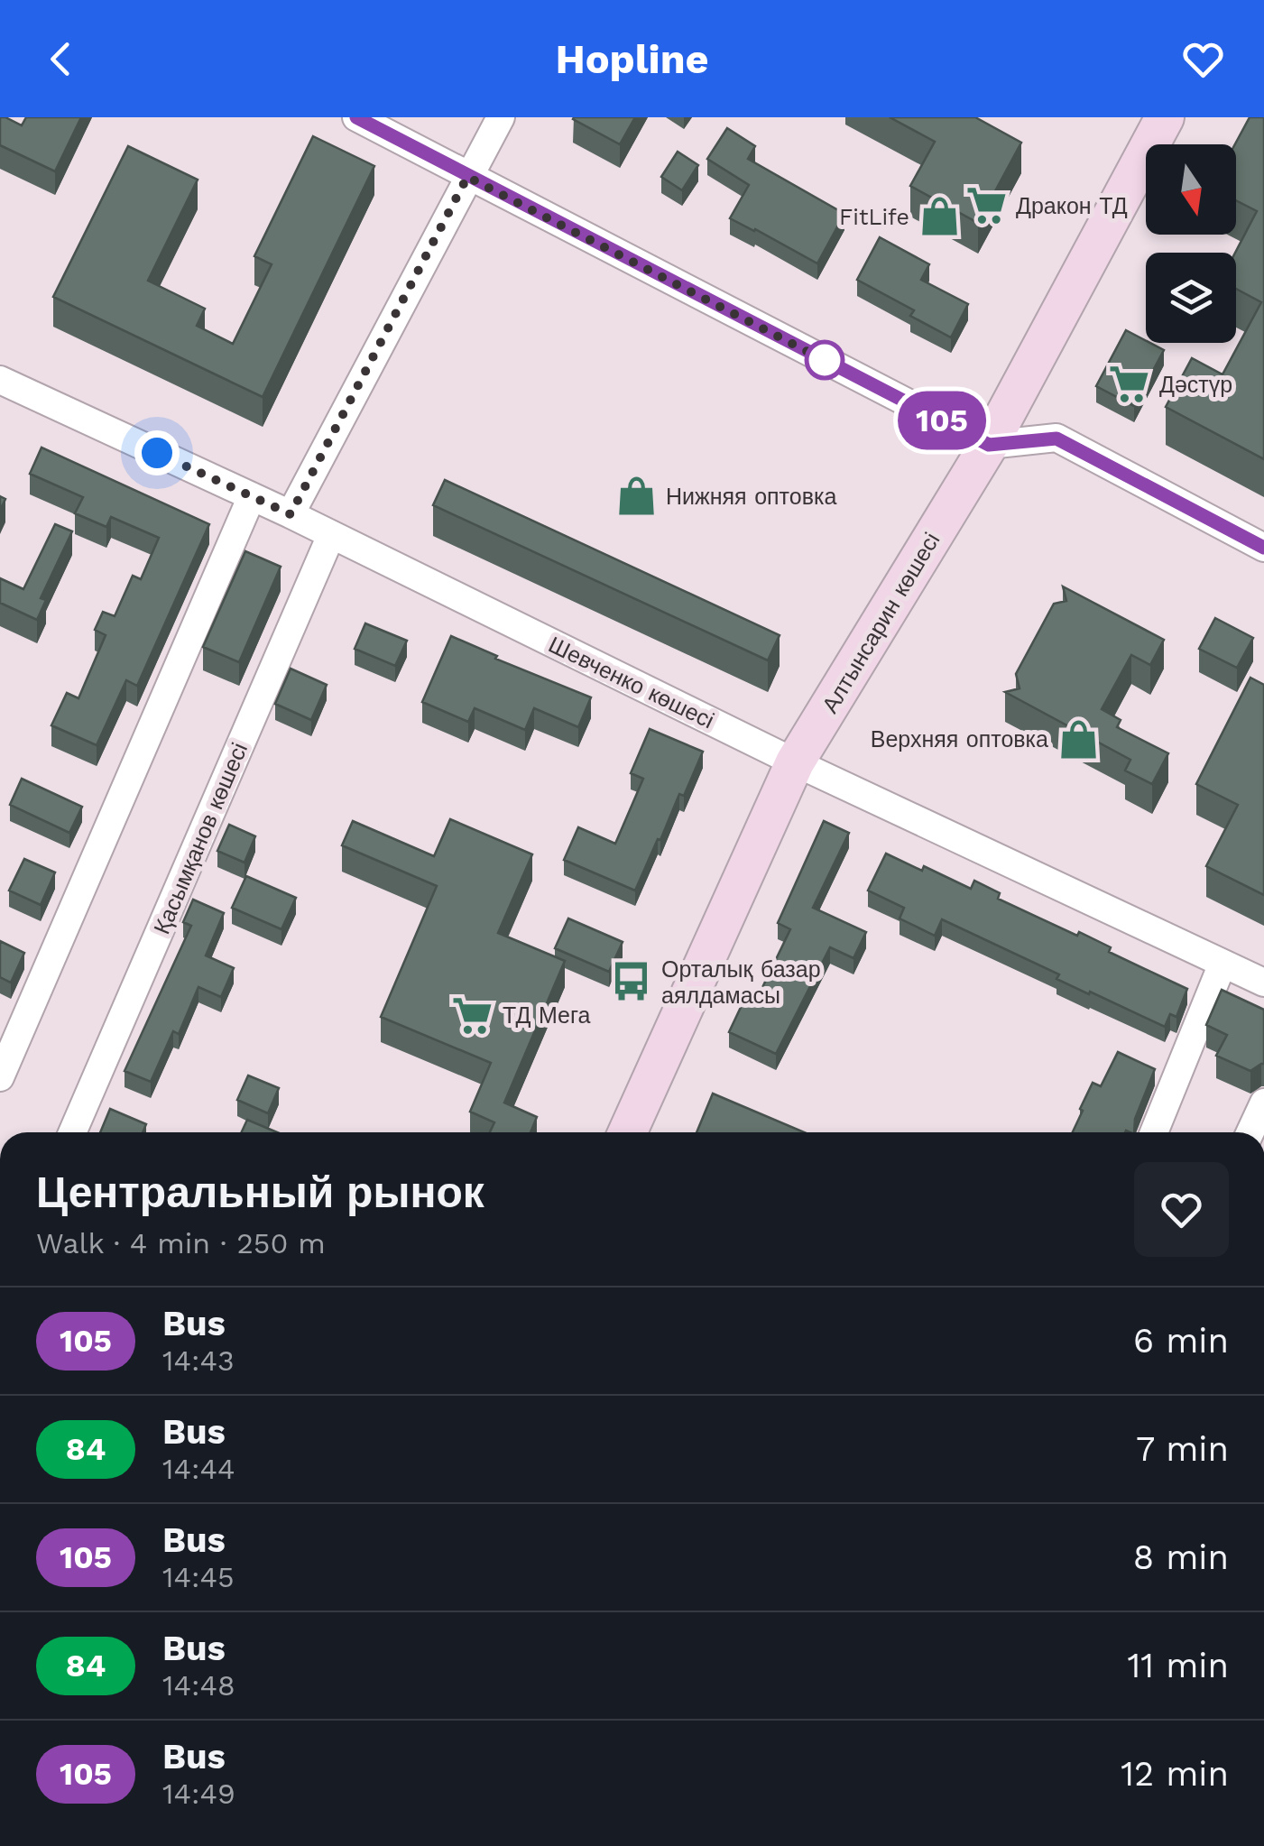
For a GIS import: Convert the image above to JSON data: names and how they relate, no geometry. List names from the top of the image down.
{
  "streets": {
    "street": ["Алтынсарин көшесі", "Шевченко көшесі", "Қасымқанов көшесі"]
  },
  "crossings": [
    ["Алтынсарин көшесі", "Шевченко көшесі"],
    ["Шевченко көшесі", "Қасымқанов көшесі"]
  ],
  "places": {
    "supermarket": ["Дракон ТД", "Дәстүр", "ТД Мега"],
    "shop": ["FitLife", "Нижняя оптовка", "Верхняя оптовка"],
    "bus stop": ["Орталық базар аялдамасы"]
  },
  "lines": ["bus line 105"],
  "north": "bottom",
  "page": {
    "header": "Hopline",
    "on_map": "105",
    "heading": ["Центральный рынок", "Walk · 4 min · 250 m"],
    "list": [
      {
        "mark": "105",
        "name": "Bus",
        "note": "14:43",
        "value": "6 min"
      },
      {
        "mark": "84",
        "name": "Bus",
        "note": "14:44",
        "value": "7 min"
      },
      {
        "mark": "105",
        "name": "Bus",
        "note": "14:45",
        "value": "8 min"
      },
      {
        "mark": "84",
        "name": "Bus",
        "note": "14:48",
        "value": "11 min"
      },
      {
        "mark": "105",
        "name": "Bus",
        "note": "14:49",
        "value": "12 min"
      }
    ]
  }
}
